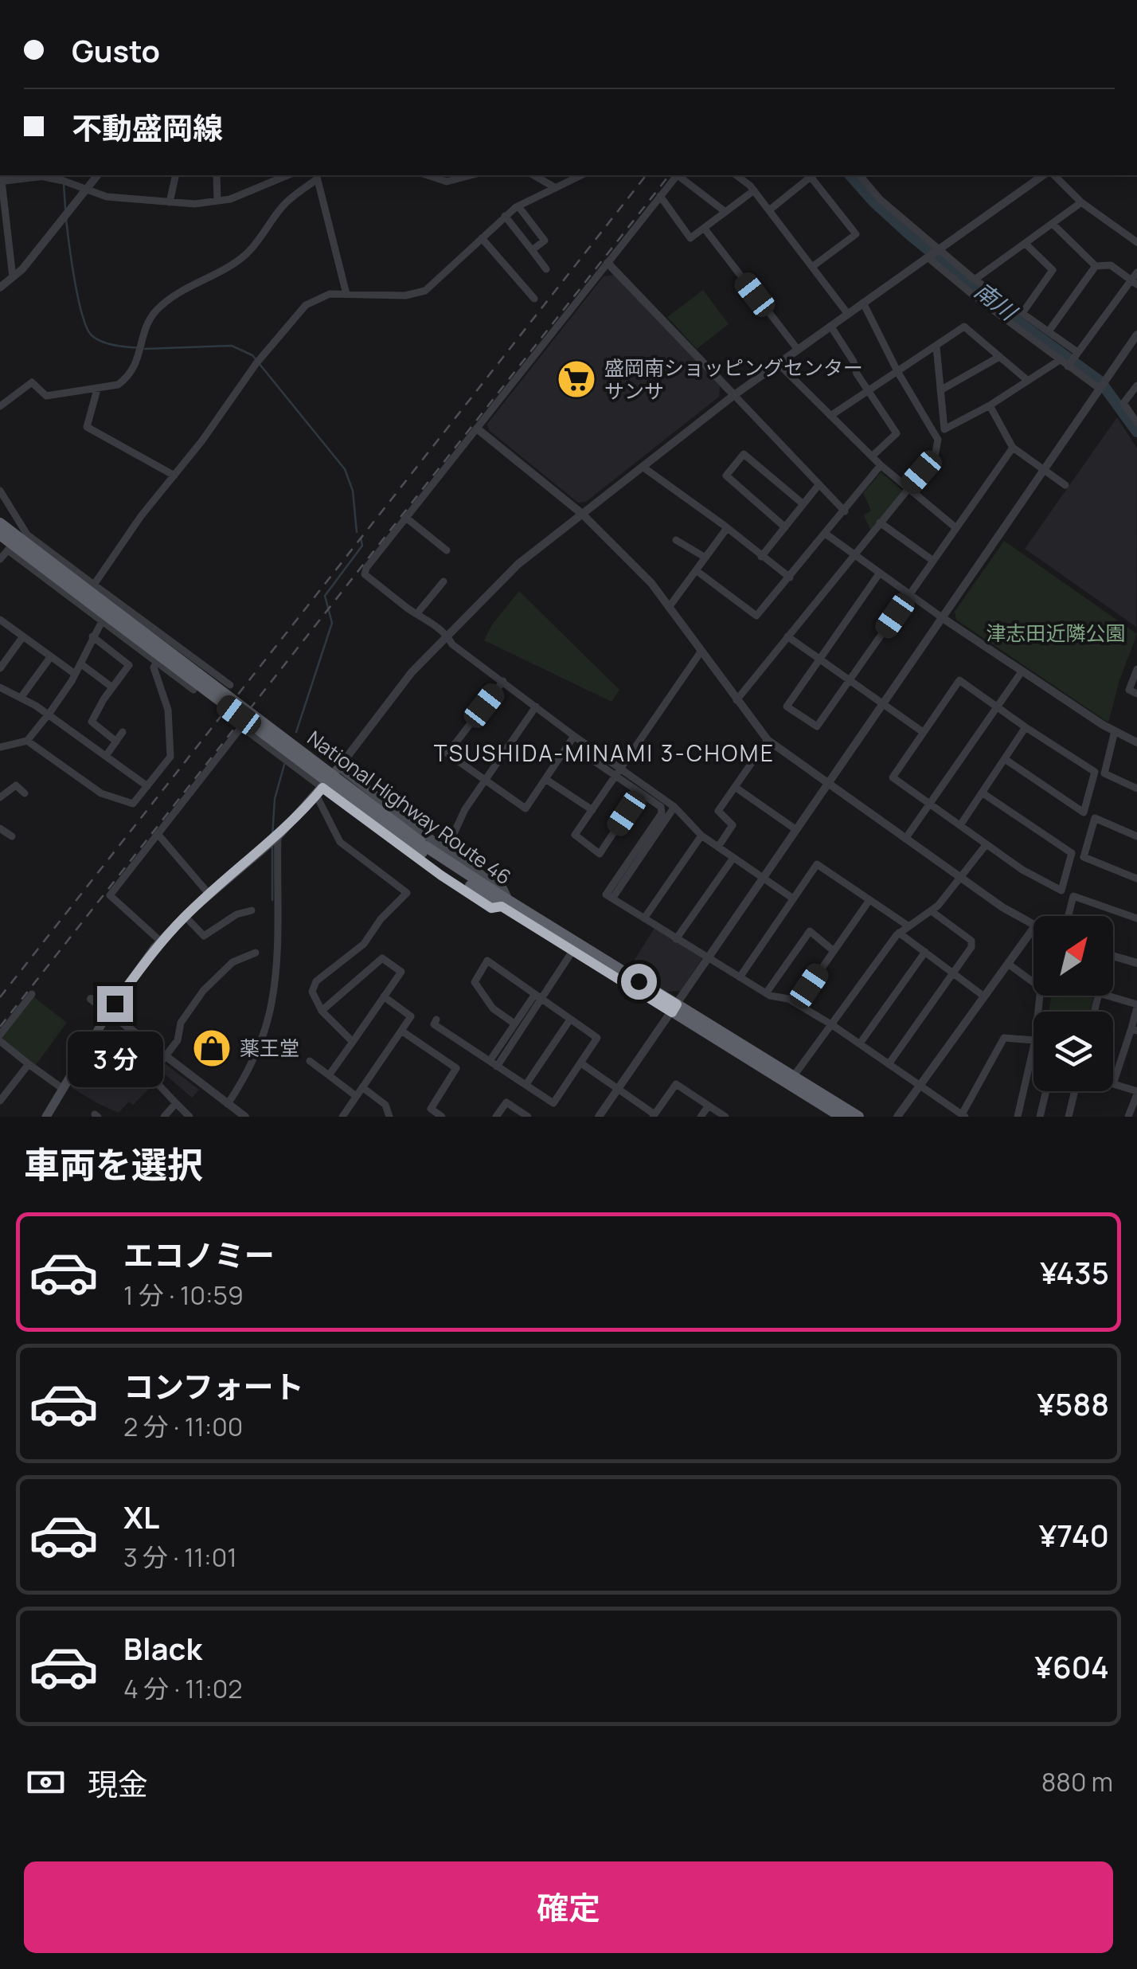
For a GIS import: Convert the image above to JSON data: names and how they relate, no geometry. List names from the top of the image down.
{
  "streets": {
    "highway": ["National Highway Route 46"]
  },
  "districts": ["TSUSHIDA-MINAMI 3-CHOME"],
  "water": ["南川"],
  "parks": ["津志田近隣公園"],
  "places": {
    "supermarket": ["盛岡南ショッピングセンター サンサ"],
    "shop": ["薬王堂"]
  },
  "north": "top right",
  "page": {
    "banner": ["Gusto", "不動盛岡線"],
    "bubble": "3 分",
    "heading": "車両を選択",
    "list": [
      {
        "name": "エコノミー",
        "note": "1 分 · 10:59",
        "value": "¥435"
      },
      {
        "name": "コンフォート",
        "note": "2 分 · 11:00",
        "value": "¥588"
      },
      {
        "name": "XL",
        "note": "3 分 · 11:01",
        "value": "¥740"
      },
      {
        "name": "Black",
        "note": "4 分 · 11:02",
        "value": "¥604"
      }
    ],
    "pay": ["現金", "880 m"],
    "buttons": "確定"
  }
}
